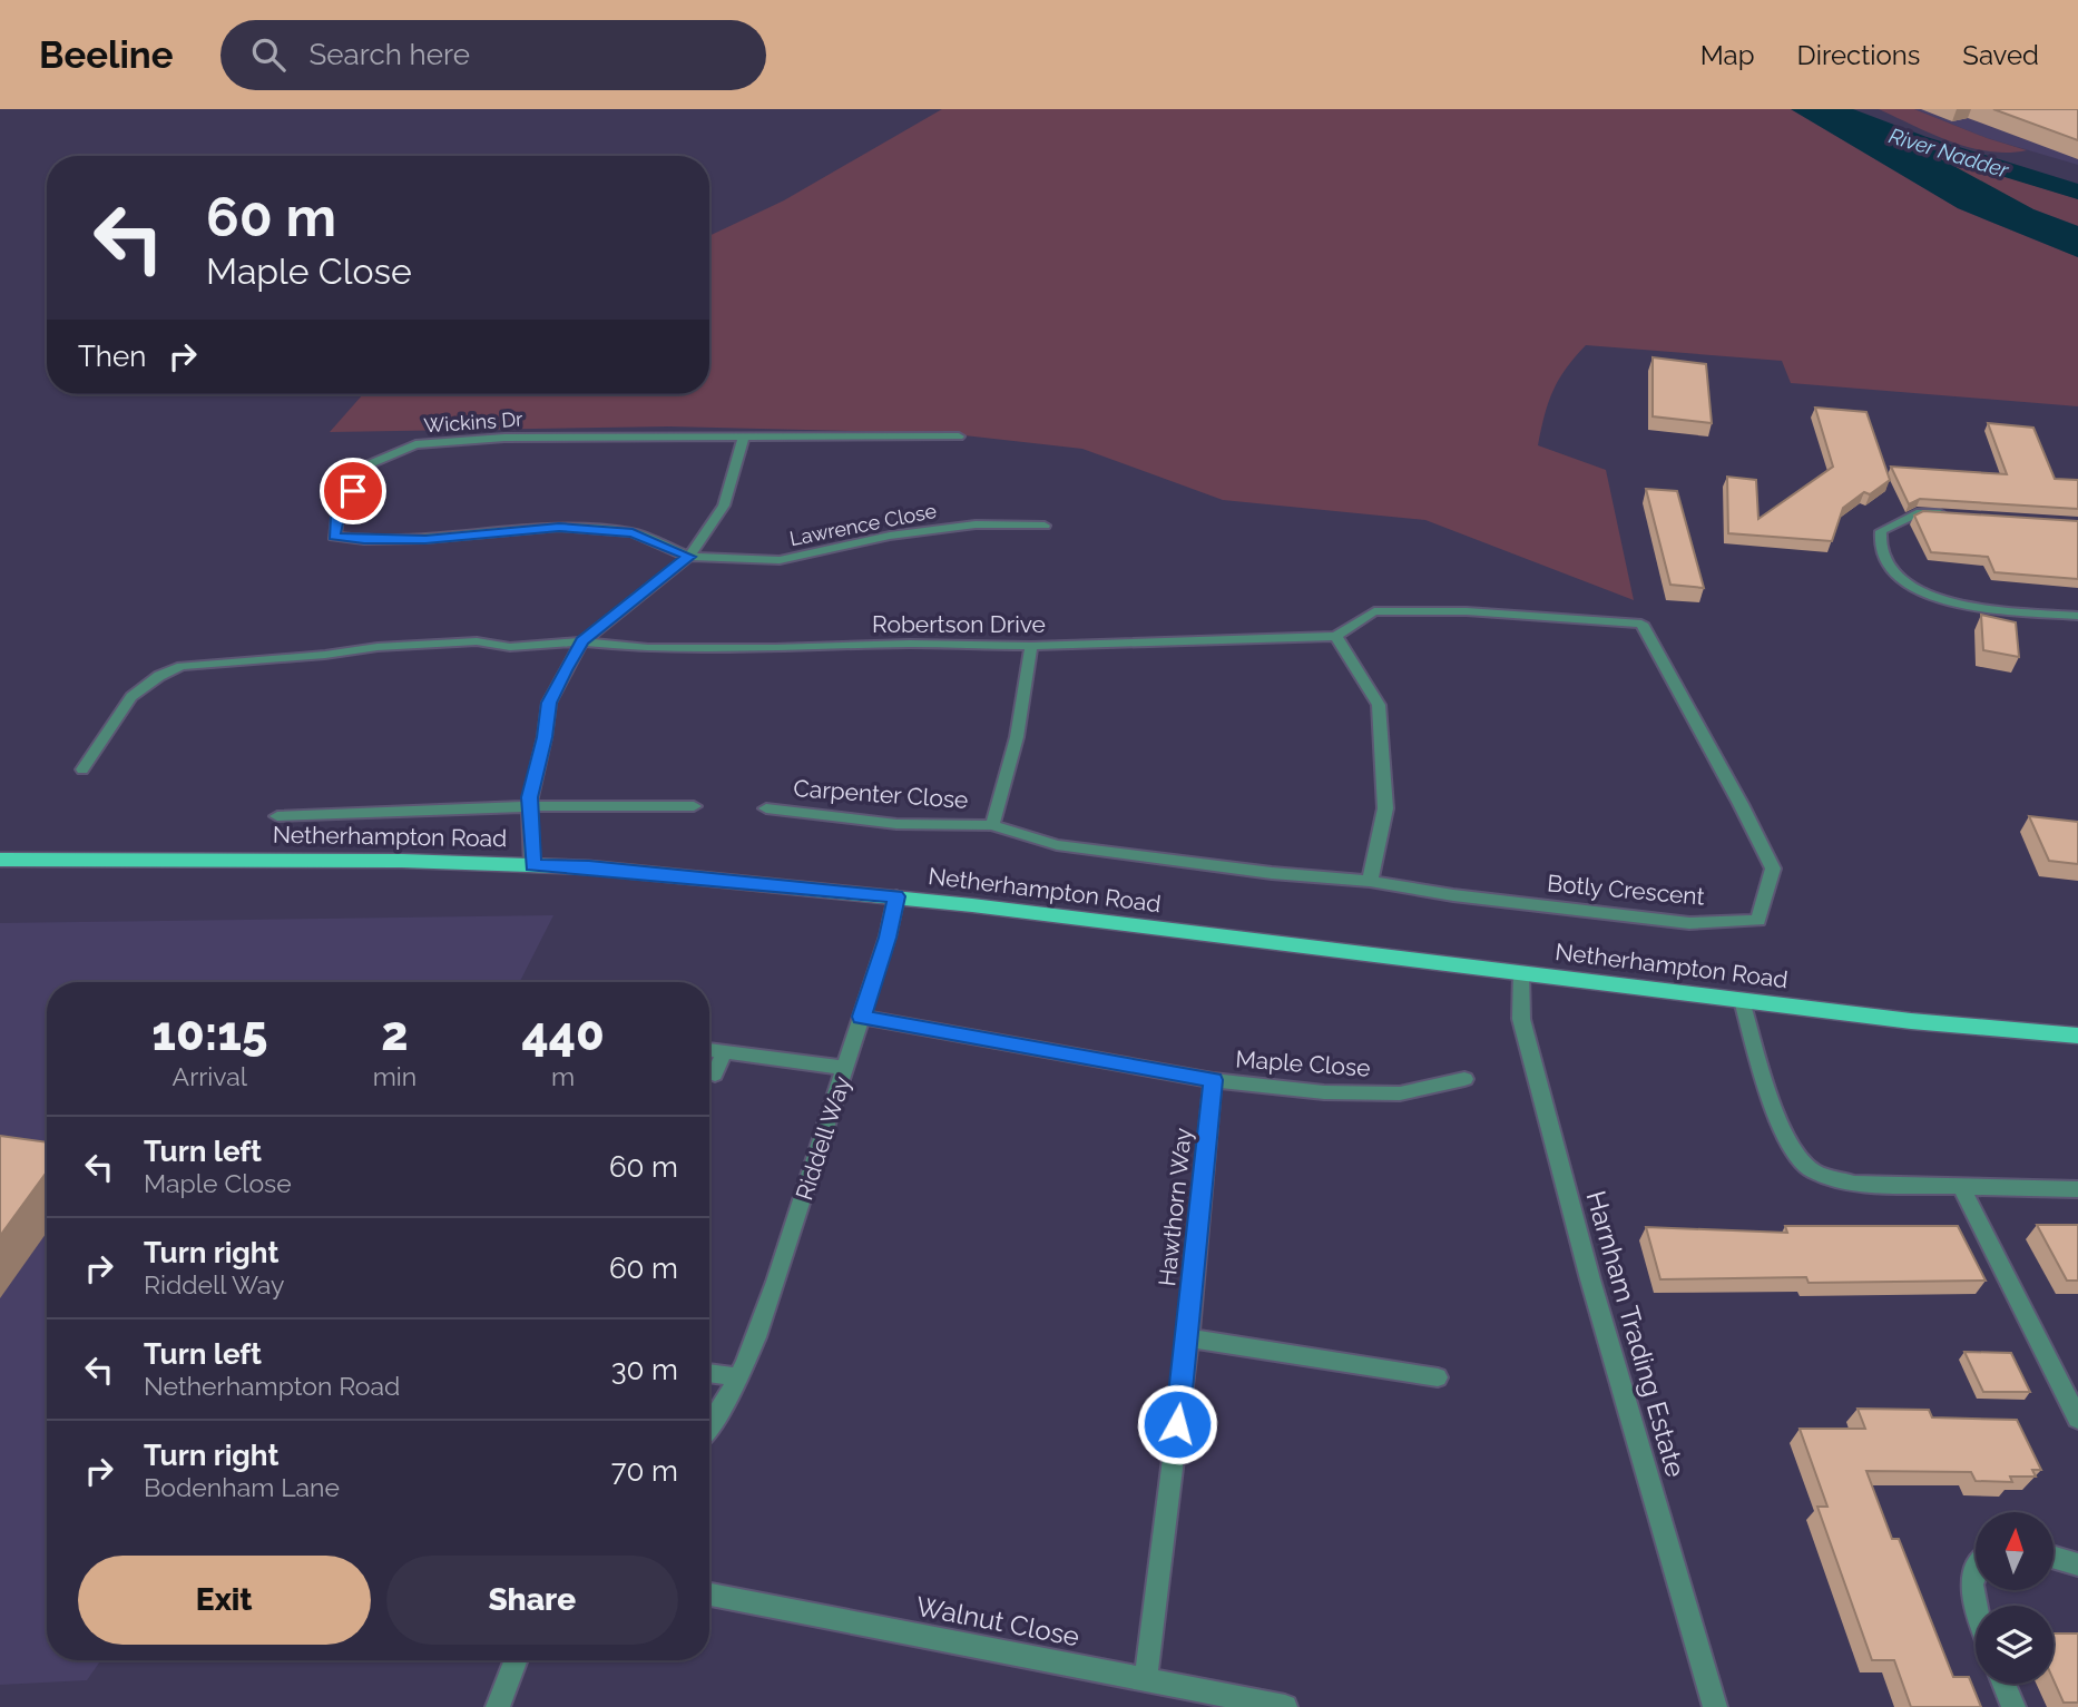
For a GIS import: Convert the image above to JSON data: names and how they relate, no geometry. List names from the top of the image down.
{
  "streets": {
    "main road": ["Netherhampton Road"],
    "street": [
      "Wickins Dr",
      "Lawrence Close",
      "Robertson Drive",
      "Carpenter Close",
      "Botly Crescent",
      "Maple Close",
      "Riddell Way",
      "Hawthorn Way",
      "Harnham Trading Estate",
      "Walnut Close"
    ]
  },
  "crossings": [
    ["Wickins Dr", "Lawrence Close"],
    ["Robertson Drive", "Botly Crescent"],
    ["Carpenter Close", "Botly Crescent"],
    ["Netherhampton Road", "Riddell Way"],
    ["Netherhampton Road", "Harnham Trading Estate"],
    ["Maple Close", "Riddell Way"],
    ["Maple Close", "Hawthorn Way"],
    ["Hawthorn Way", "Walnut Close"]
  ],
  "water": ["River Nadder"],
  "north": "top",
  "page": {
    "header": "Beeline",
    "search": "Search here",
    "nav": ["Map", "Directions", "Saved"],
    "turn": ["60 m", "Maple Close"],
    "then": "Then",
    "eta": [
      "10:15",
      "Arrival",
      "2",
      "min",
      "440",
      "m"
    ],
    "list": [
      {
        "name": "Turn left",
        "note": "Maple Close",
        "value": "60 m"
      },
      {
        "name": "Turn right",
        "note": "Riddell Way",
        "value": "60 m"
      },
      {
        "name": "Turn left",
        "note": "Netherhampton Road",
        "value": "30 m"
      },
      {
        "name": "Turn right",
        "note": "Bodenham Lane",
        "value": "70 m"
      }
    ],
    "buttons": ["Exit", "Share"]
  }
}
